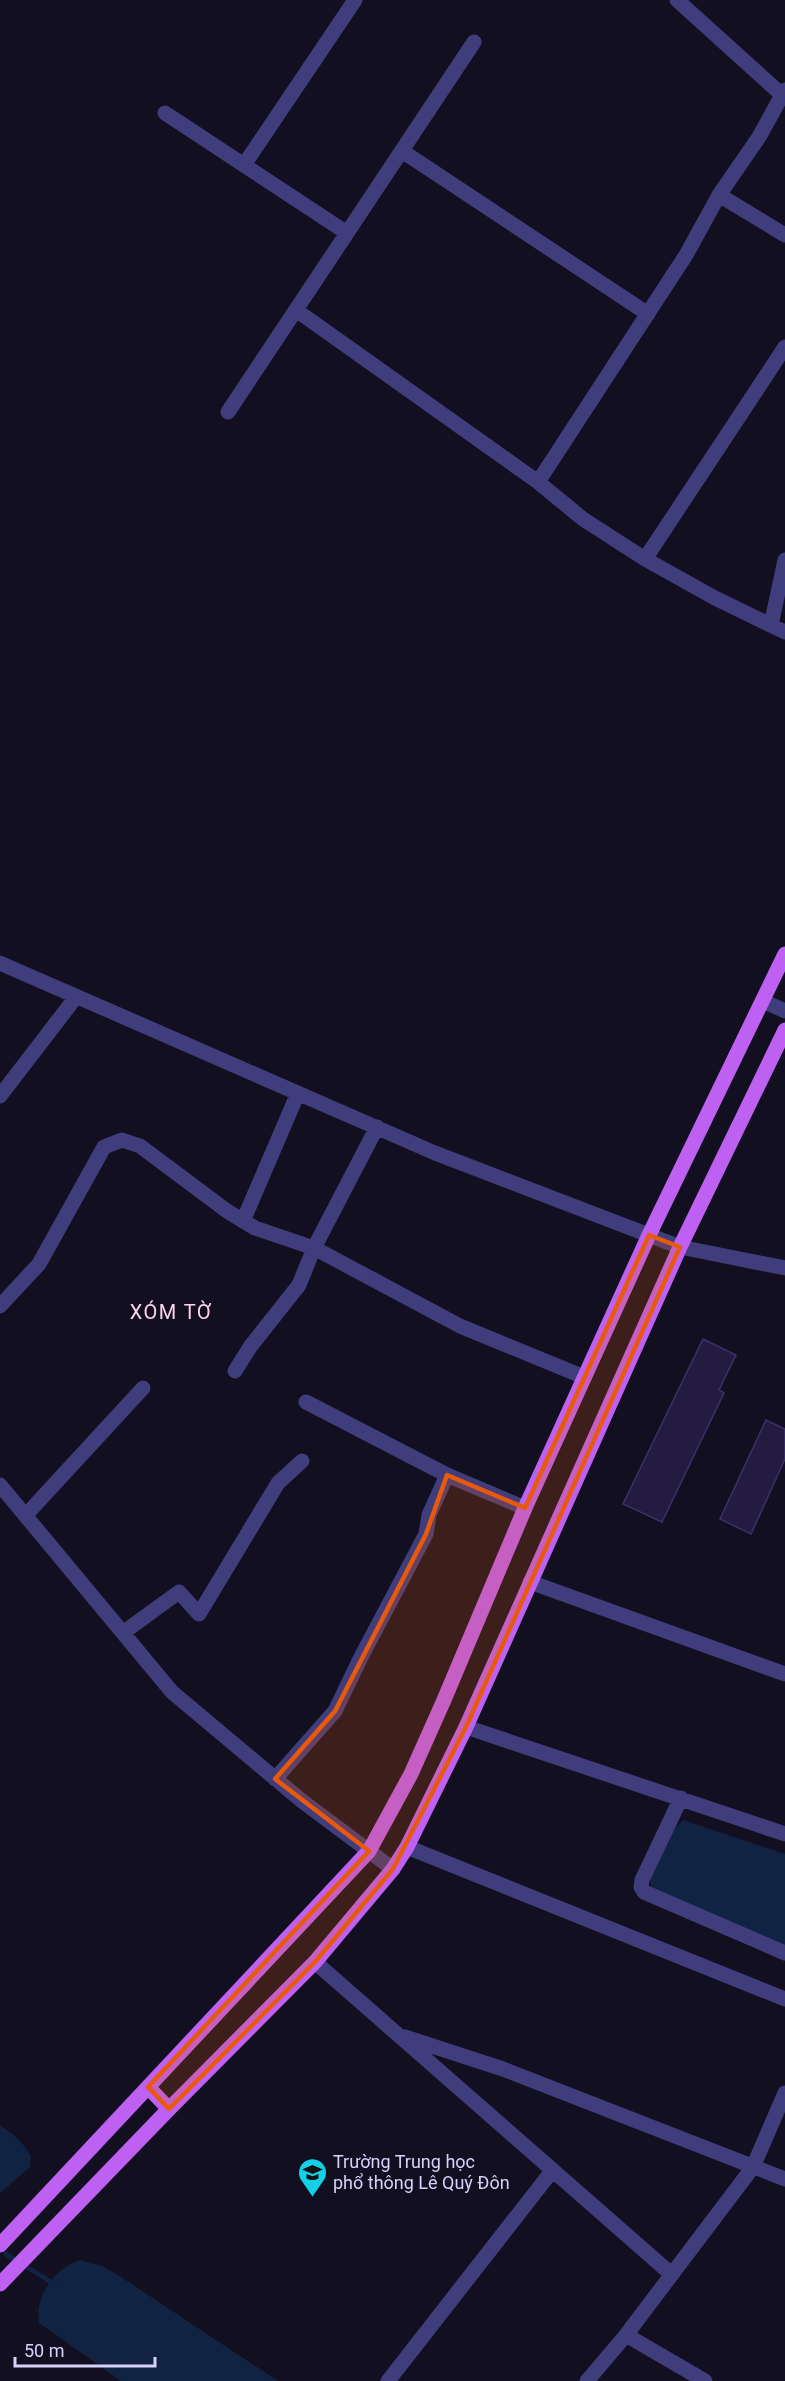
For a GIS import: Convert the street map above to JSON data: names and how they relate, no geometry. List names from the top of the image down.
{
  "districts": ["XÓM TỜ"],
  "places": {
    "school or university": ["Trường Trung học phổ thông Lê Quý Đôn"]
  },
  "scale_bar": "50 m"
}
